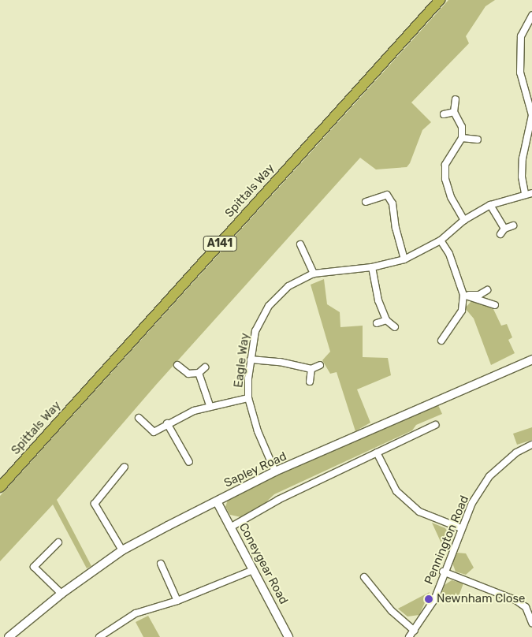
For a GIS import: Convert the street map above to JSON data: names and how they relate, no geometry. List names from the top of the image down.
{
  "streets": {
    "highway": ["Spittals Way", "A141"],
    "street": [
      "Eagle Way",
      "Sapley Road",
      "Pennington Road",
      "Coneygear Road"
    ]
  },
  "crossings": [
    ["Eagle Way", "Sapley Road"],
    ["Sapley Road", "Coneygear Road"]
  ],
  "places": ["Newnham Close"]
}
